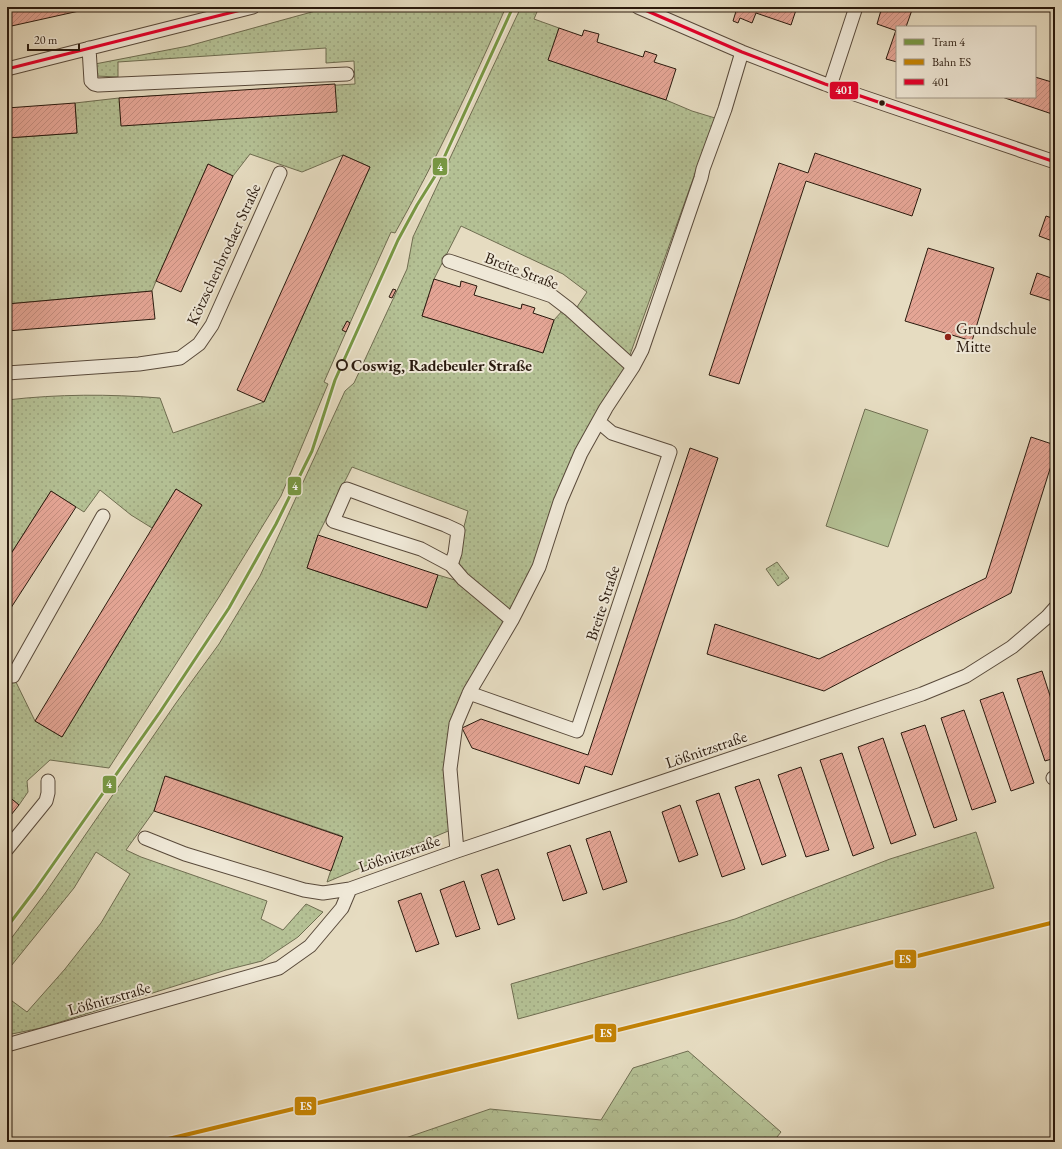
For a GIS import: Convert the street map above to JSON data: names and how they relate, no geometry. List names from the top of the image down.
{
  "streets": {
    "street": ["Kötzschenbrodaer Straße", "Breite Straße", "Lößnitzstraße"]
  },
  "places": ["Grundschule Mitte", "Coswig, Radebeuler Straße"],
  "lines": ["tram line 4", "transit line 401", "rail line ES"],
  "legend": ["Tram 4", "Bahn ES", "401"],
  "scale_bar": "20 m"
}
